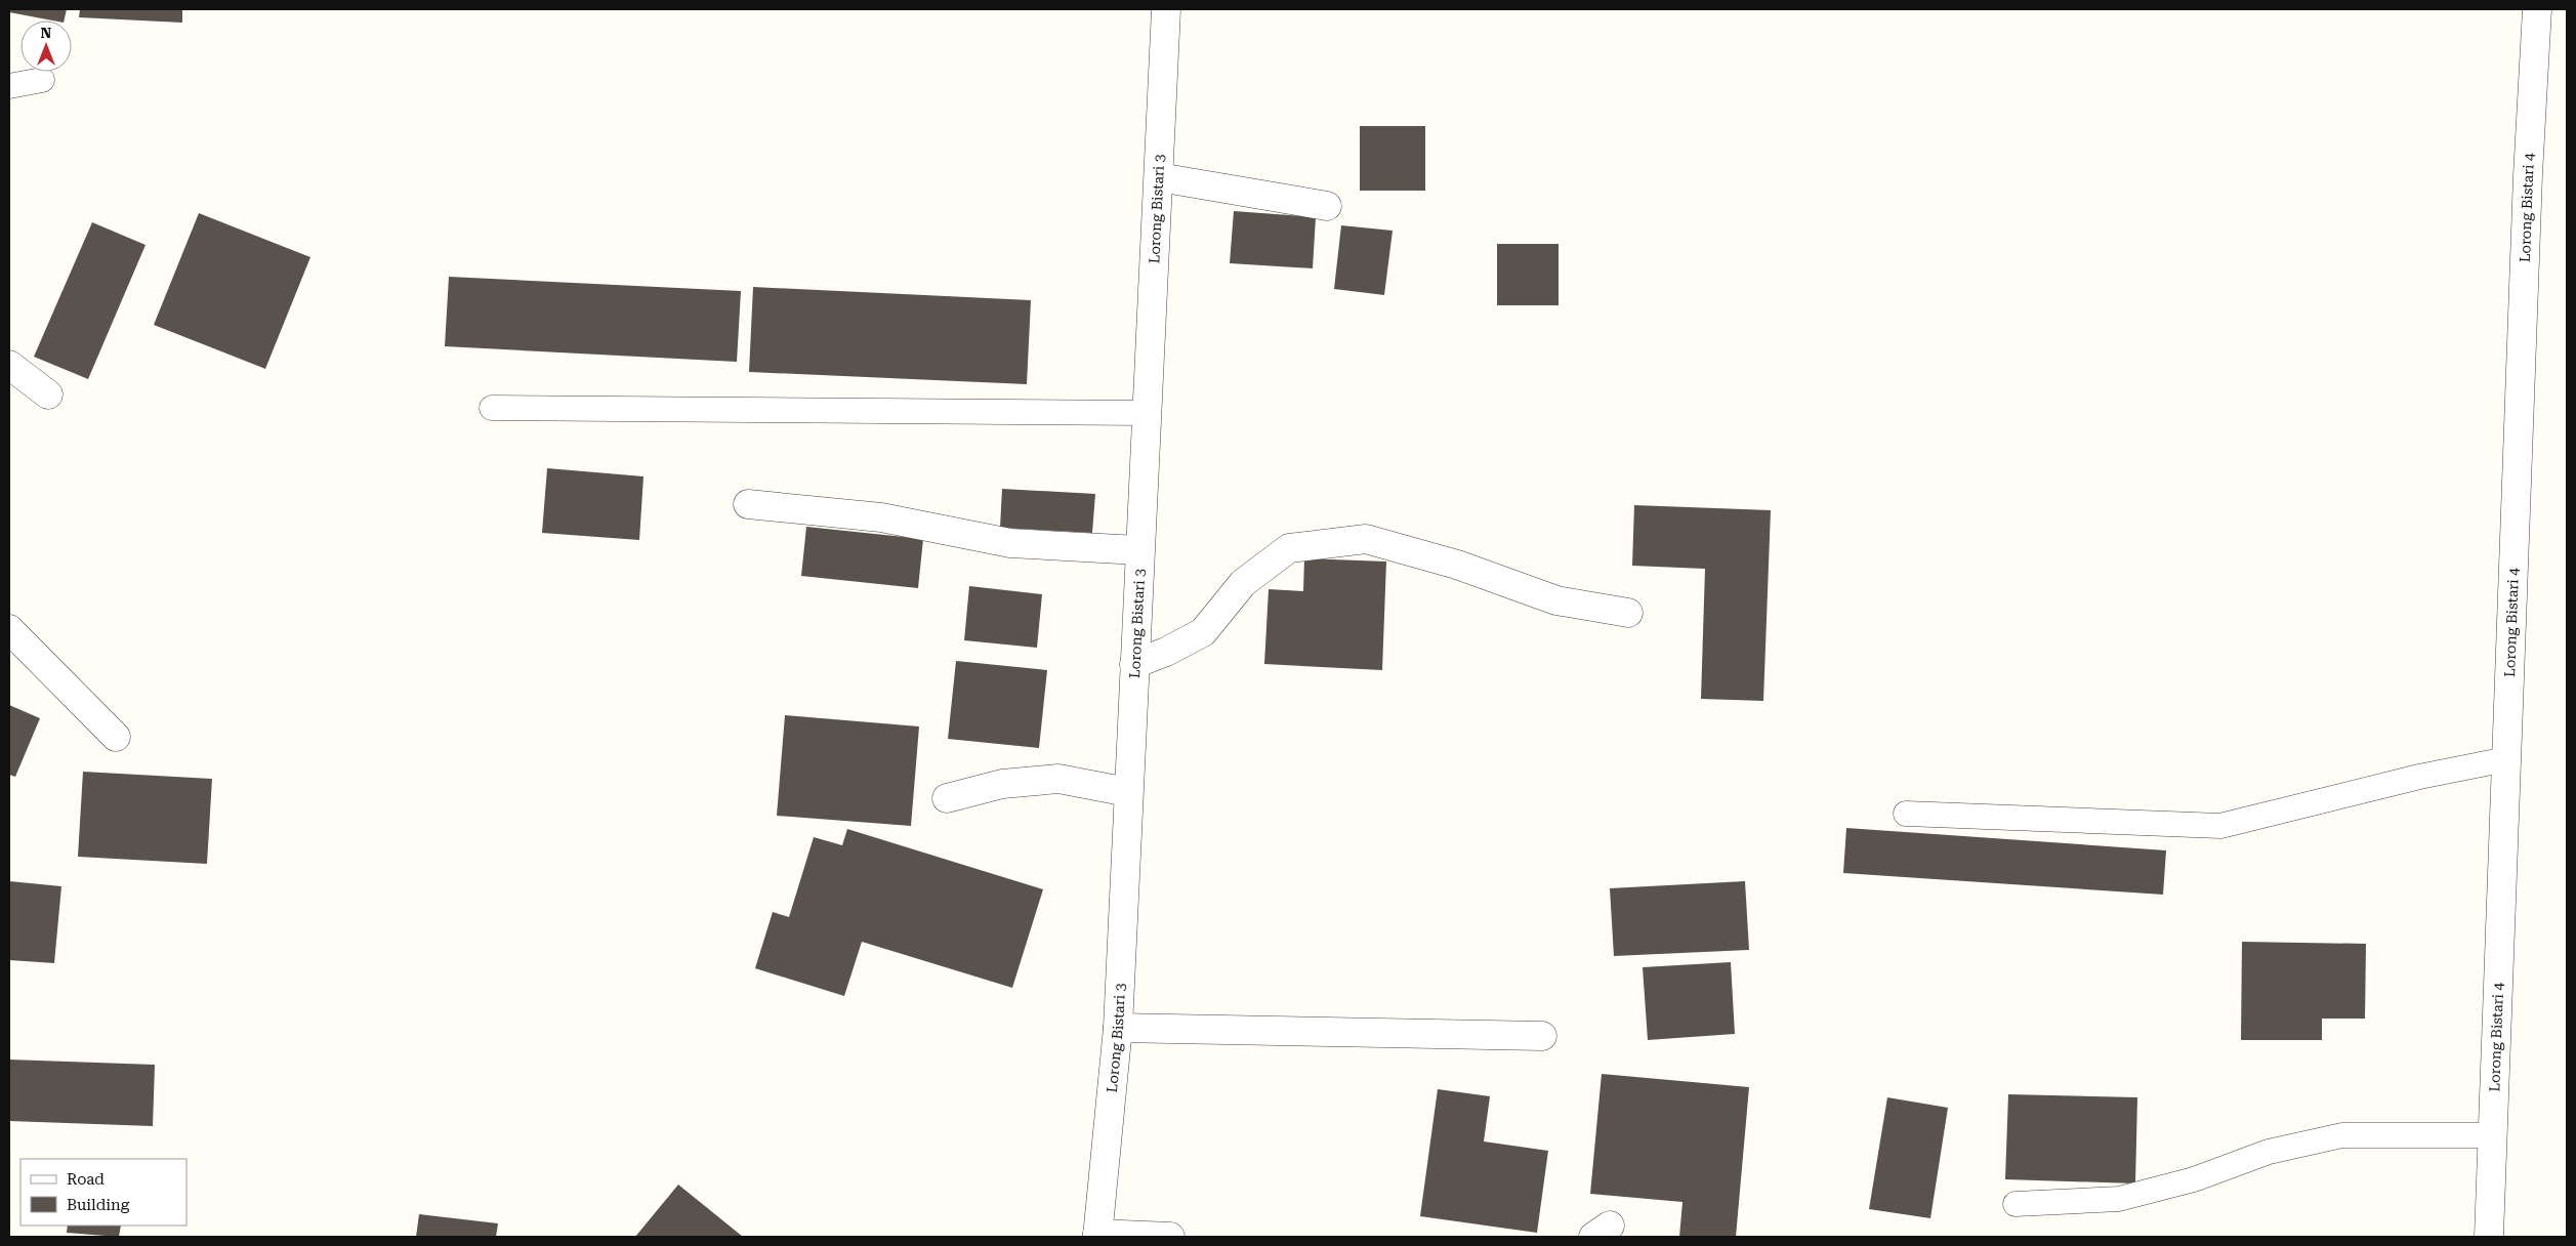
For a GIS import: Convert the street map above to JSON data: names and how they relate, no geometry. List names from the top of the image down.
{
  "streets": {
    "street": ["Lorong Bistari 4", "Lorong Bistari 3"]
  },
  "legend": ["Road", "Building"],
  "north": "top"
}
